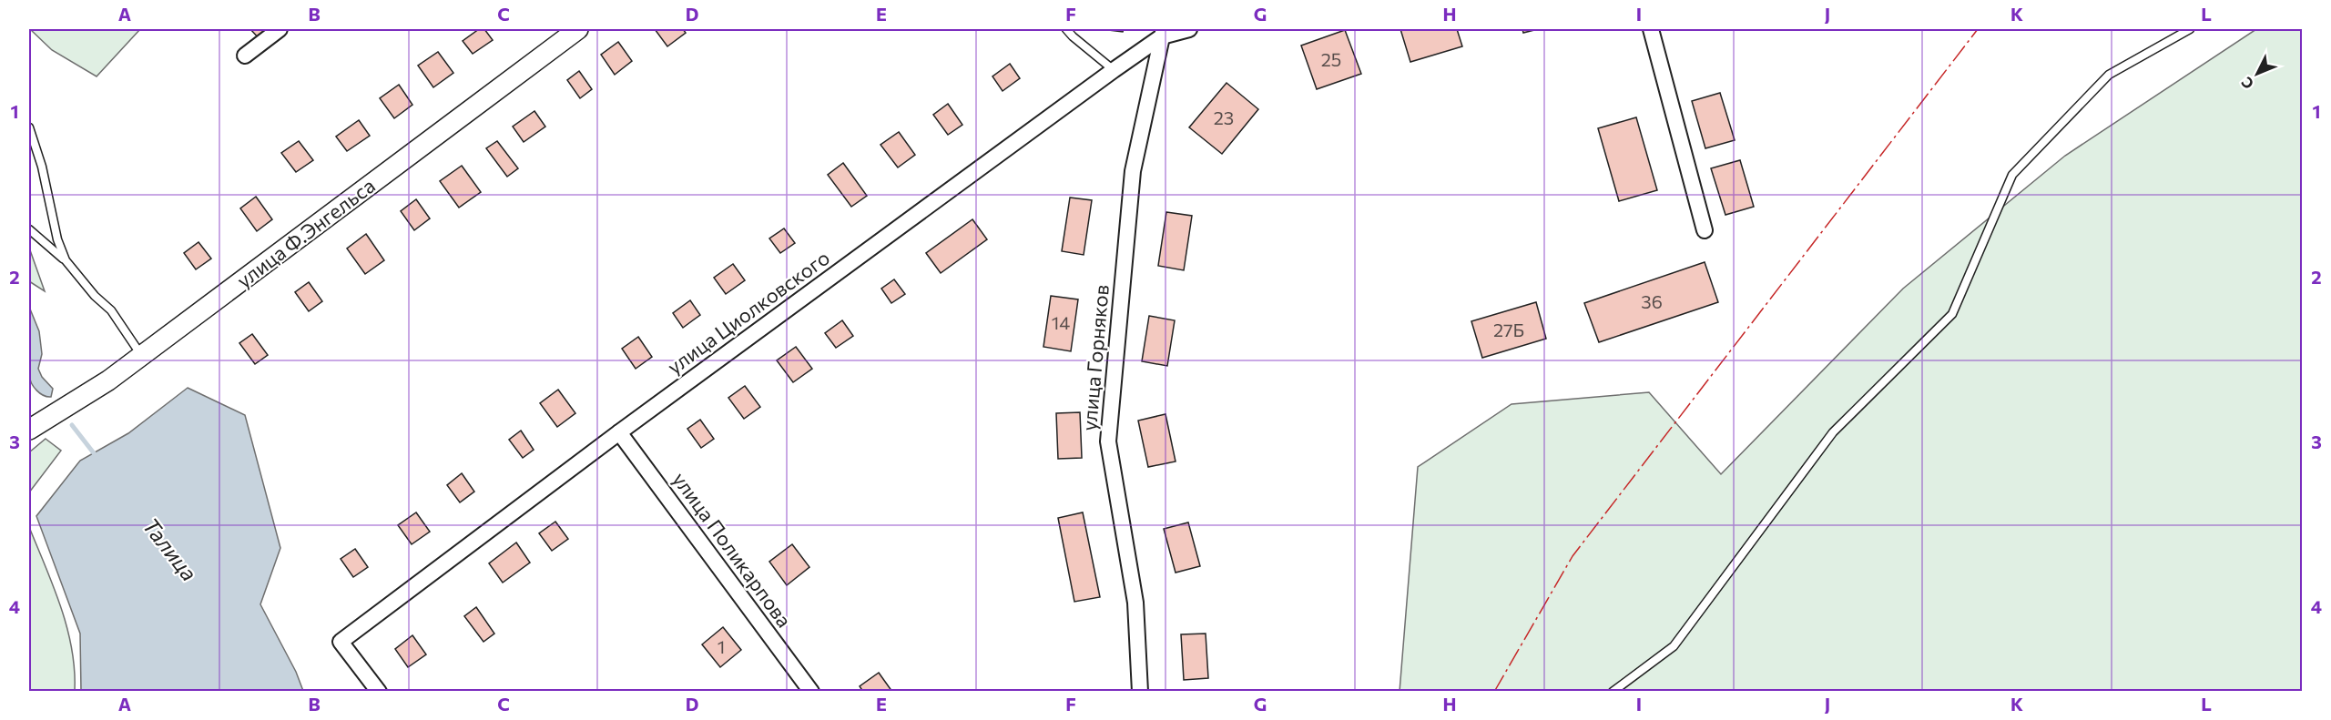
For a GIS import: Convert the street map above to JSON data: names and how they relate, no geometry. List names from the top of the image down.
{
  "streets": {
    "street": [
      "улица Ф.Энгельса",
      "улица Циолковского",
      "улица Горняков",
      "улица Поликарпова"
    ]
  },
  "crossings": [
    ["улица Циолковского", "улица Горняков"],
    ["улица Циолковского", "улица Поликарпова"]
  ],
  "water": ["Талица"],
  "house_numbers": [
    "25",
    "23",
    "36",
    "14",
    "27Б",
    "1"
  ],
  "north": "bottom left",
  "grid": {
    "columns": [
      "A",
      "B",
      "C",
      "D",
      "E",
      "F",
      "G",
      "H",
      "I",
      "J",
      "K",
      "L"
    ],
    "rows": [
      "1",
      "2",
      "3",
      "4"
    ]
  }
}
